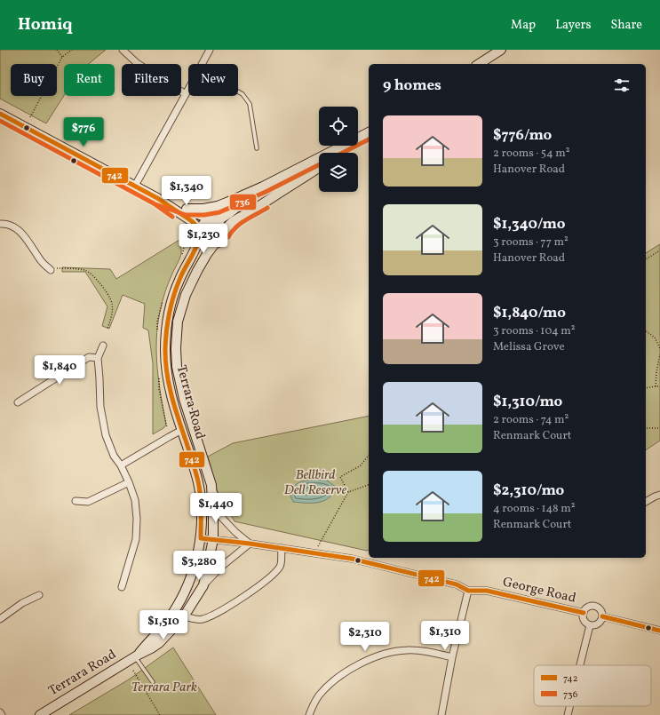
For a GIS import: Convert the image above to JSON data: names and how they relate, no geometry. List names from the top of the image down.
{
  "streets": {
    "street": ["Terrara Road", "George Road"]
  },
  "crossings": [
    ["Terrara Road", "George Road"]
  ],
  "parks": ["Bellbird Dell Reserve", "Terrara Park"],
  "lines": ["transit line 742", "transit line 736"],
  "legend": ["742", "736"],
  "page": {
    "header": "Homiq",
    "nav": ["Map", "Layers", "Share"],
    "chip": [
      "Buy",
      "Rent",
      "Filters",
      "New"
    ],
    "heading": "9 homes",
    "list": [
      {
        "name": "$776/mo",
        "note": "2 rooms · 54 m² · Hanover Road"
      },
      {
        "name": "$1,340/mo",
        "note": "3 rooms · 77 m² · Hanover Road"
      },
      {
        "name": "$1,840/mo",
        "note": "3 rooms · 104 m² · Melissa Grove"
      },
      {
        "name": "$1,310/mo",
        "note": "2 rooms · 74 m² · Renmark Court"
      },
      {
        "name": "$2,310/mo",
        "note": "4 rooms · 148 m² · Renmark Court"
      }
    ],
    "price": [
      "$776",
      "$1,340",
      "$1,230",
      "$1,840",
      "$1,440",
      "$3,280",
      "$1,510",
      "$1,310",
      "$2,310"
    ]
  }
}
